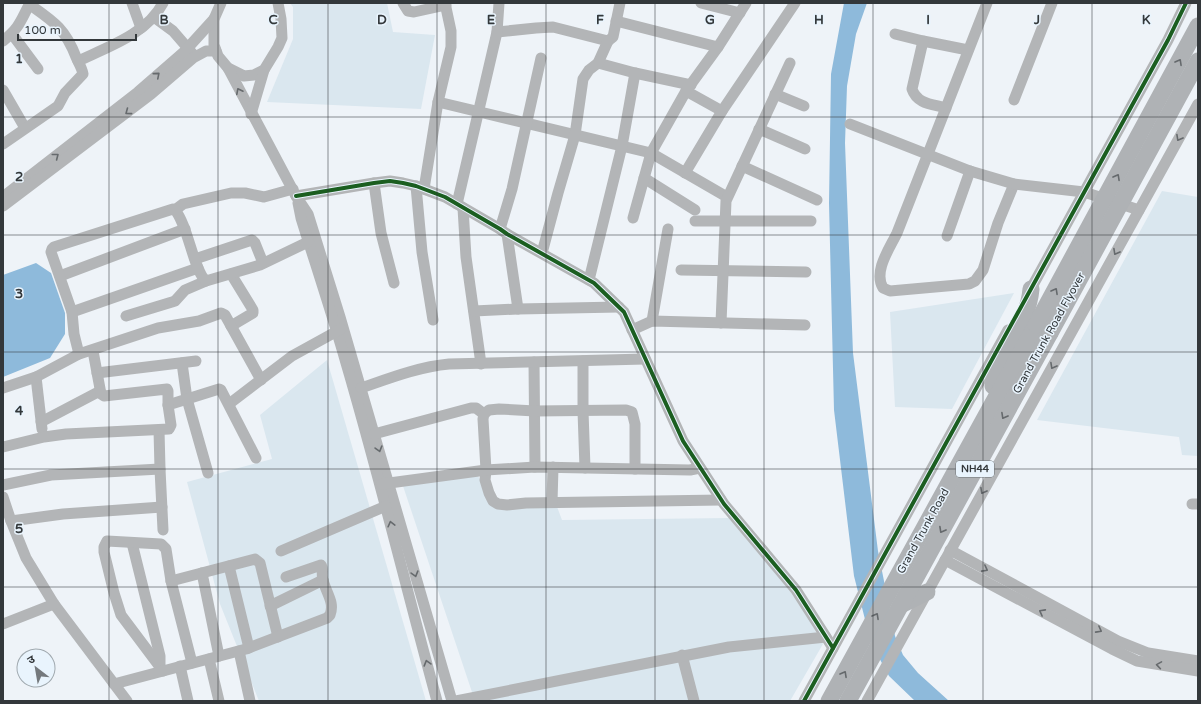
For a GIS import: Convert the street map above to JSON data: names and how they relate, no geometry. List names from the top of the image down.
{
  "streets": {
    "highway": ["Grand Trunk Road Flyover", "NH44", "Grand Trunk Road"]
  },
  "crossings": [
    ["Grand Trunk Road Flyover", "NH44"],
    ["NH44", "Grand Trunk Road"]
  ],
  "scale_bar": "100 m",
  "north": "top left",
  "grid": {
    "columns": [
      "B",
      "C",
      "D",
      "E",
      "F",
      "G",
      "H",
      "I",
      "J",
      "K"
    ],
    "rows": [
      "1",
      "2",
      "3",
      "4",
      "5"
    ]
  }
}
